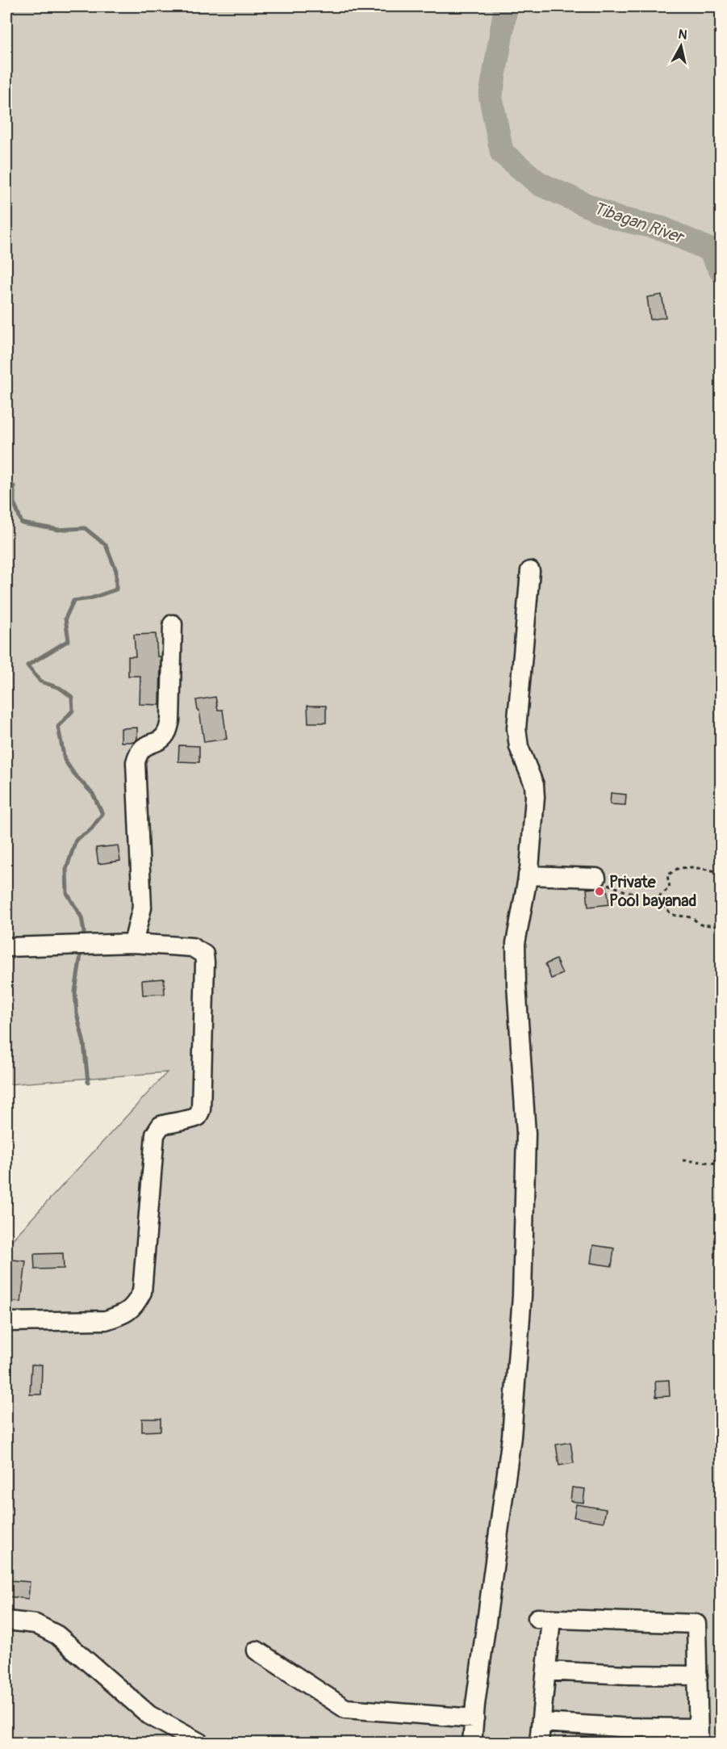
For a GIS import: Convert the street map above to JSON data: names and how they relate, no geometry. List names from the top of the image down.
{
  "water": ["Tibagan River"],
  "places": ["Private Pool bayanad"],
  "north": "top"
}
